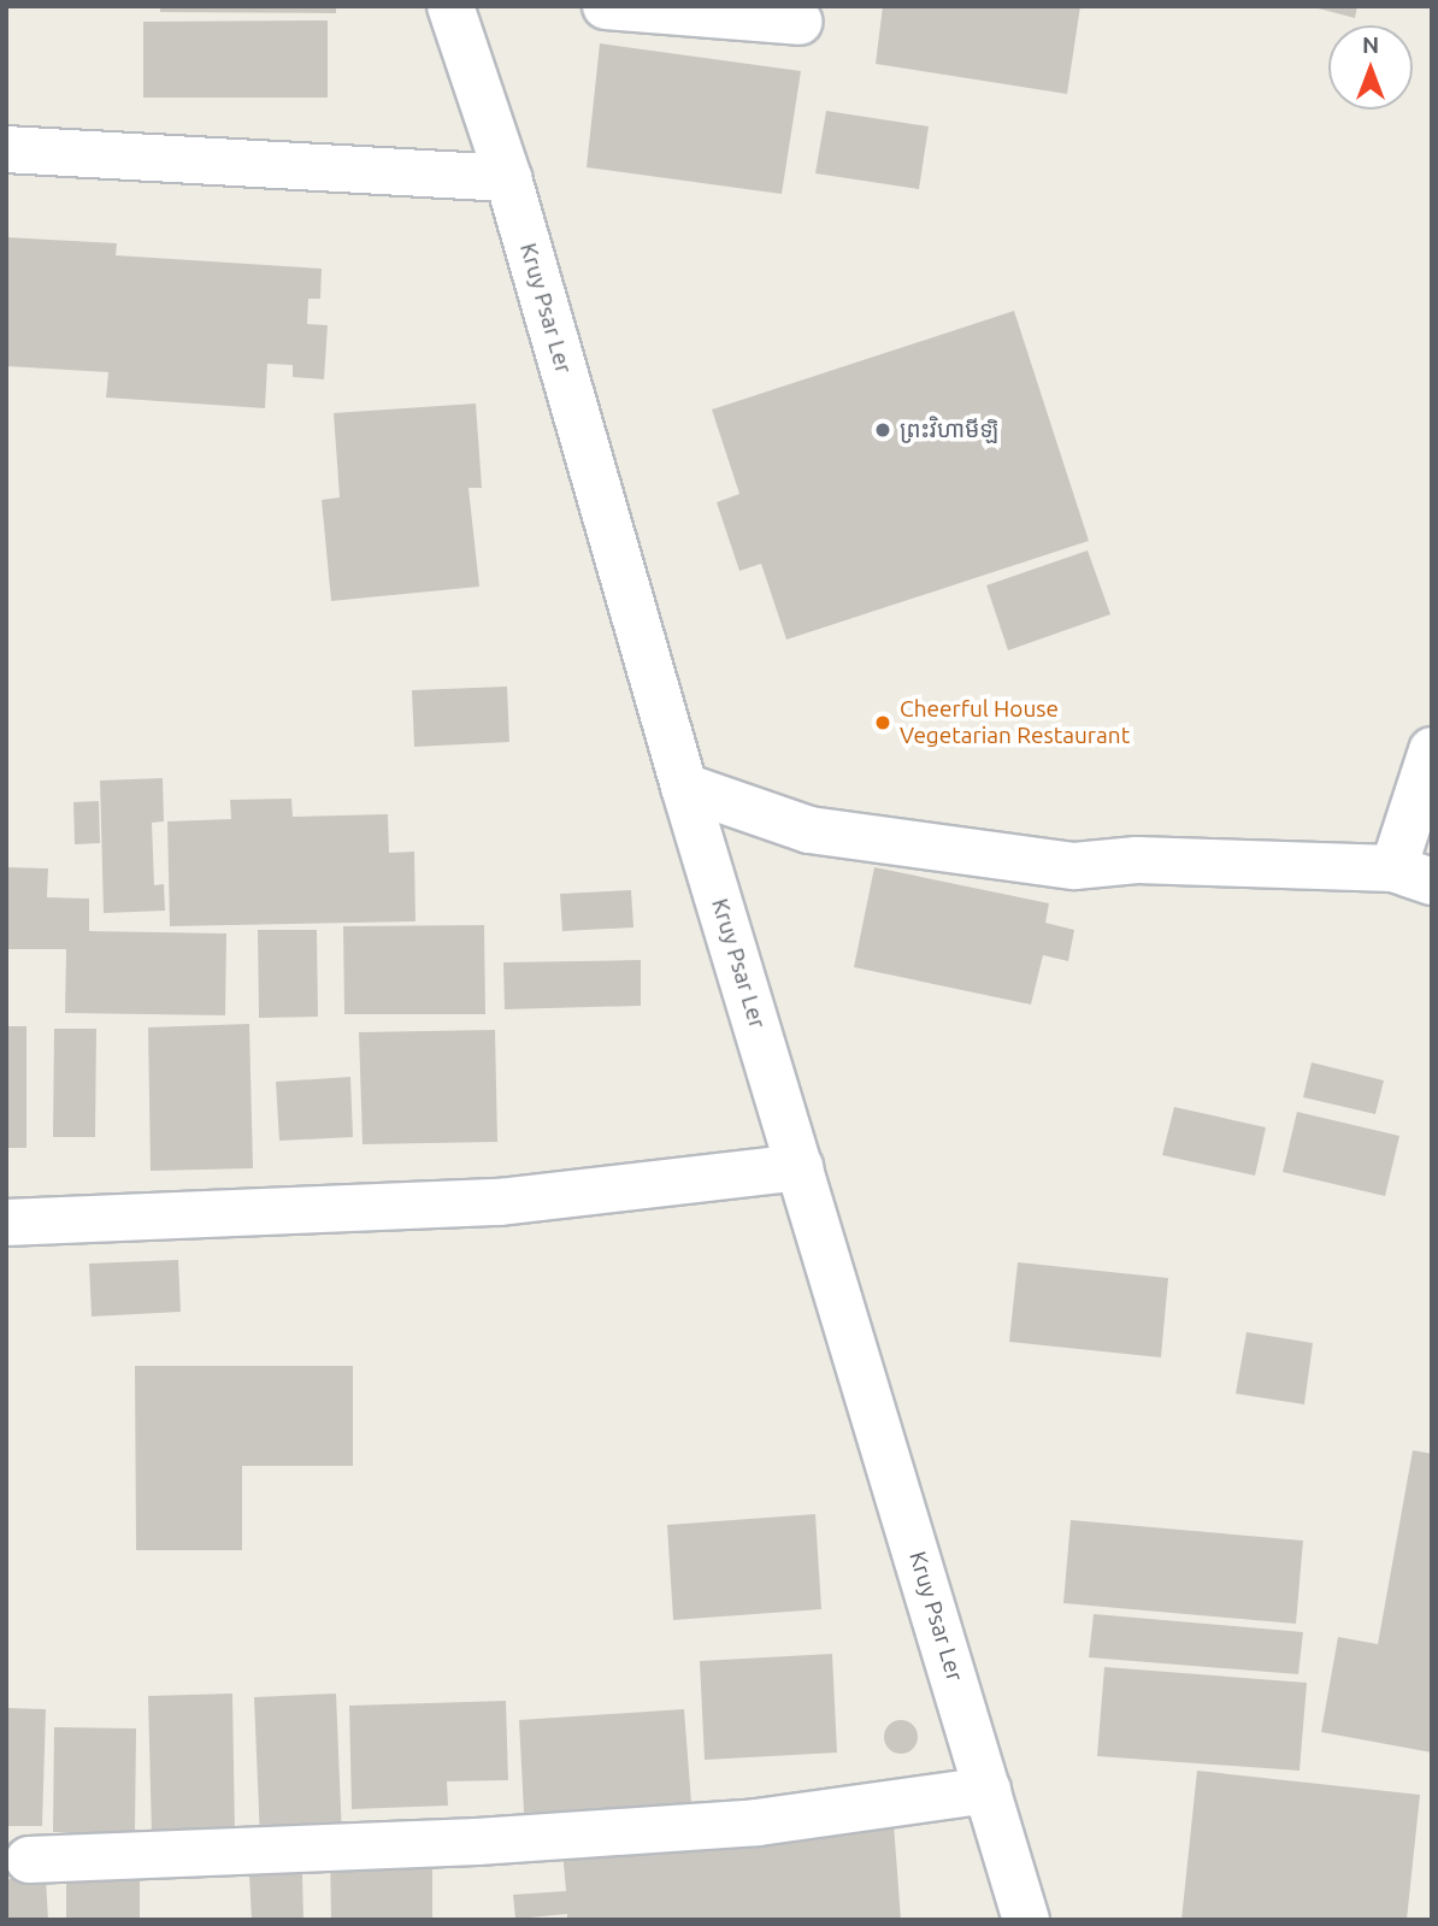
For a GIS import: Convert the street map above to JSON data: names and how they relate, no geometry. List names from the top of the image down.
{
  "streets": {
    "street": ["Kruy Psar Ler"]
  },
  "places": ["ព្រះវិហាមីឡិ", "Cheerful House Vegetarian Restaurant"],
  "north": "top"
}
